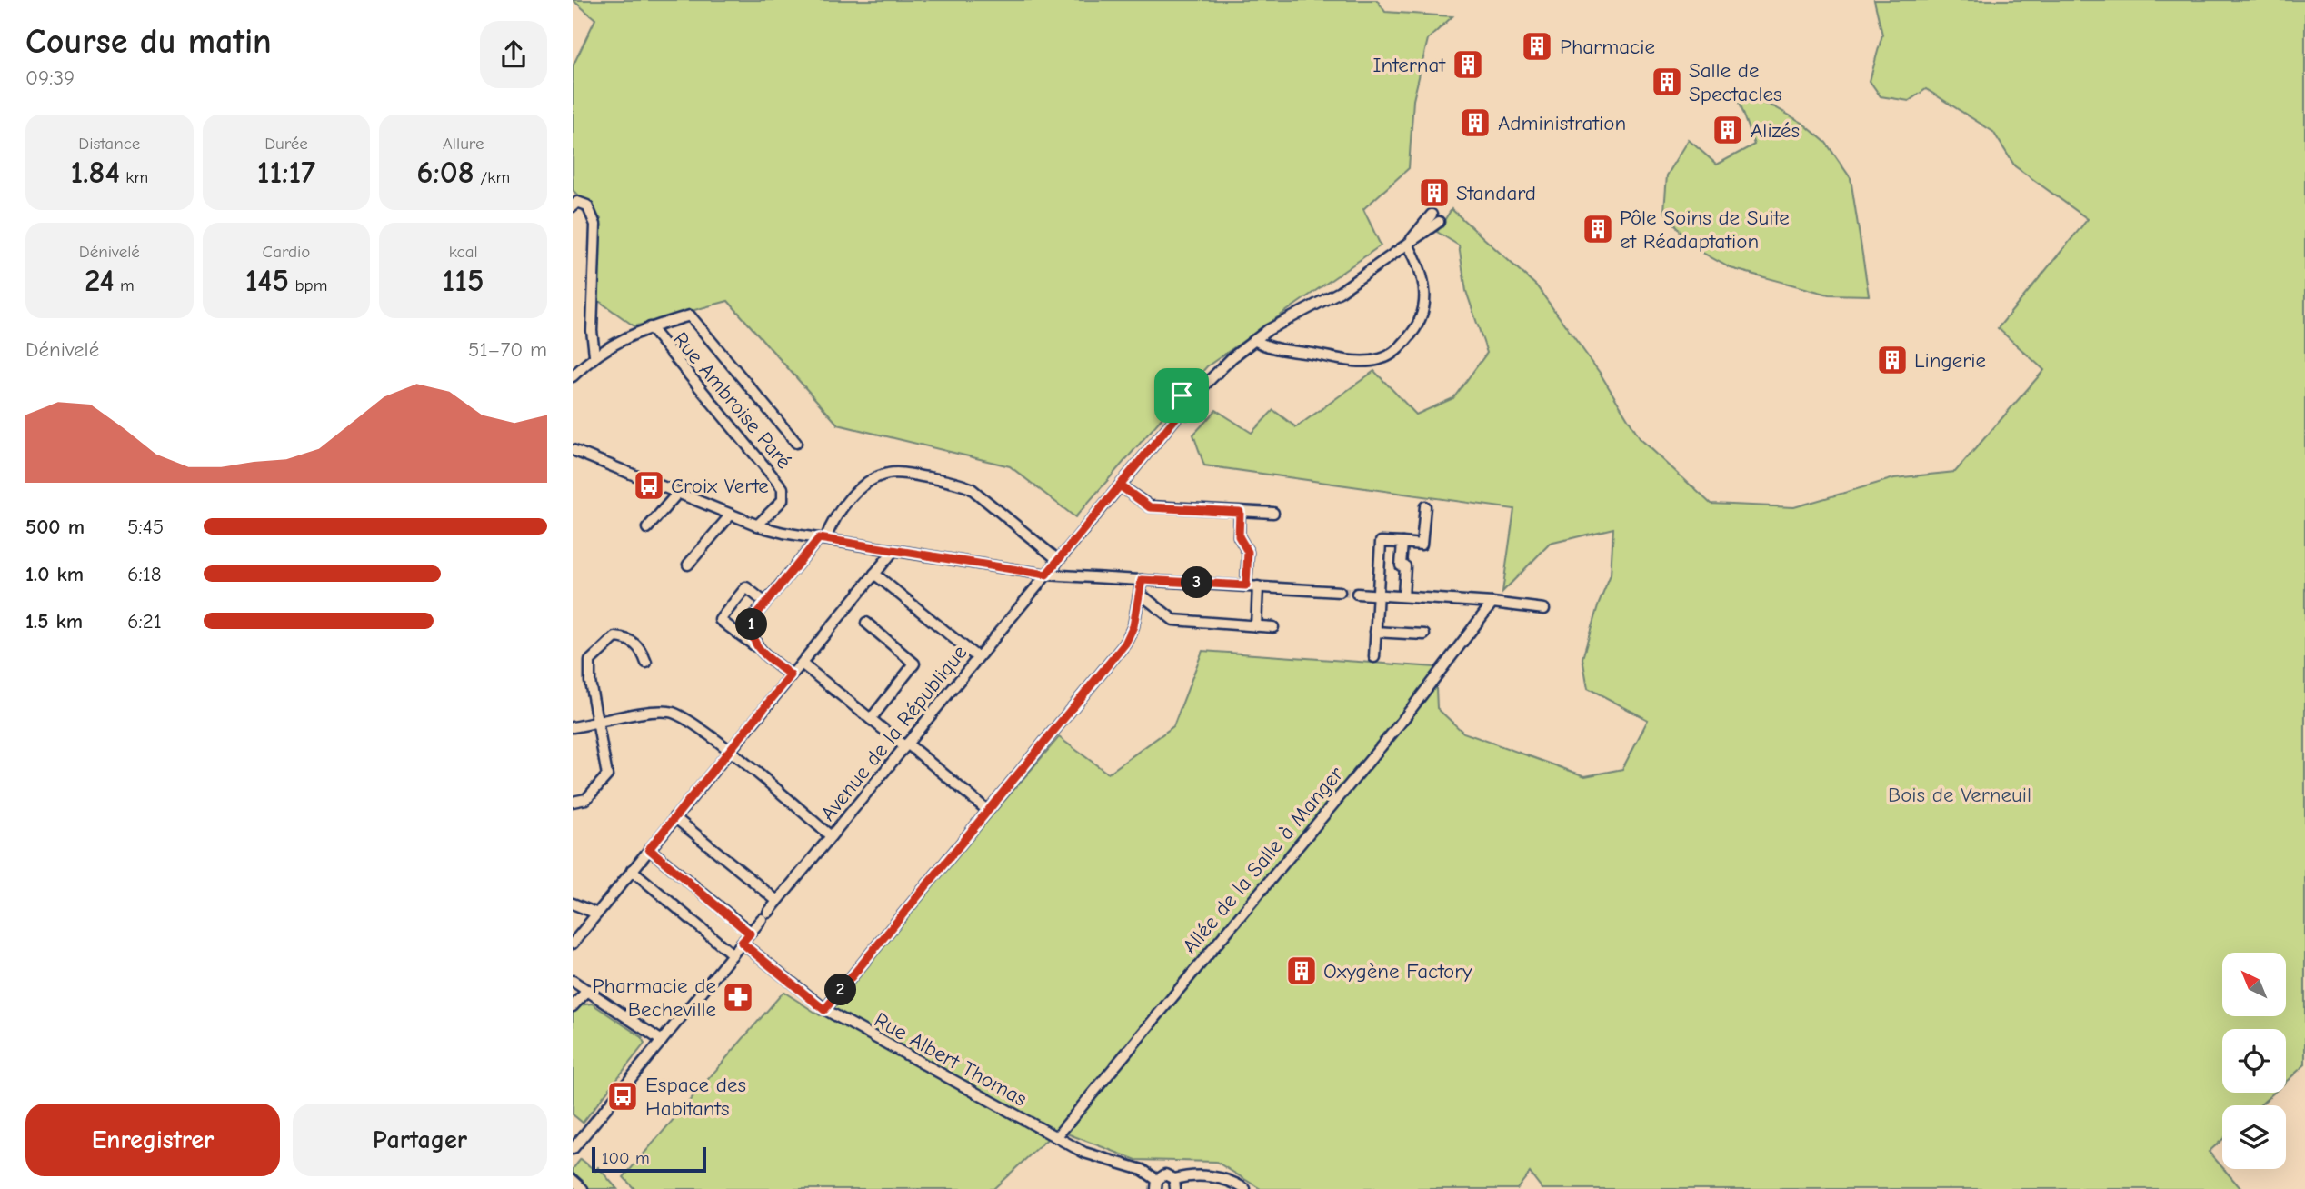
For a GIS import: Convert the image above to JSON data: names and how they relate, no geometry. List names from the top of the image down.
{
  "streets": {
    "street": [
      "Rue Ambroise Paré",
      "Avenue de la République",
      "Allée de la Salle à Manger",
      "Rue Albert Thomas"
    ]
  },
  "crossings": [
    ["Avenue de la République", "Rue Albert Thomas"],
    ["Allée de la Salle à Manger", "Rue Albert Thomas"]
  ],
  "parks": ["Bois de Verneuil"],
  "places": {
    "building": [
      "Pharmacie",
      "Internat",
      "Salle de Spectacles",
      "Administration",
      "Alizés",
      "Standard",
      "Pôle Soins de Suite et Réadaptation",
      "Lingerie",
      "Oxygène Factory"
    ],
    "bus stop": ["Croix Verte", "Espace des Habitants"],
    "pharmacy": ["Pharmacie de Becheville"]
  },
  "scale_bar": "100 m",
  "north": "top left",
  "page": {
    "heading": ["Course du matin", "09:39"],
    "stats": [
      ["Distance", "1.84 km"],
      ["Durée", "11:17"],
      ["Allure", "6:08 /km"],
      ["Dénivelé", "24 m"],
      ["Cardio", "145 bpm"],
      ["kcal", "115"]
    ],
    "chart": ["Dénivelé", "51–70 m"],
    "list": [
      {
        "name": "500 m",
        "note": "5:45"
      },
      {
        "name": "1.0 km",
        "note": "6:18"
      },
      {
        "name": "1.5 km",
        "note": "6:21"
      }
    ],
    "pins": ["3", "1", "2"],
    "buttons": ["Enregistrer", "Partager"],
    "scale": "100 m"
  }
}
